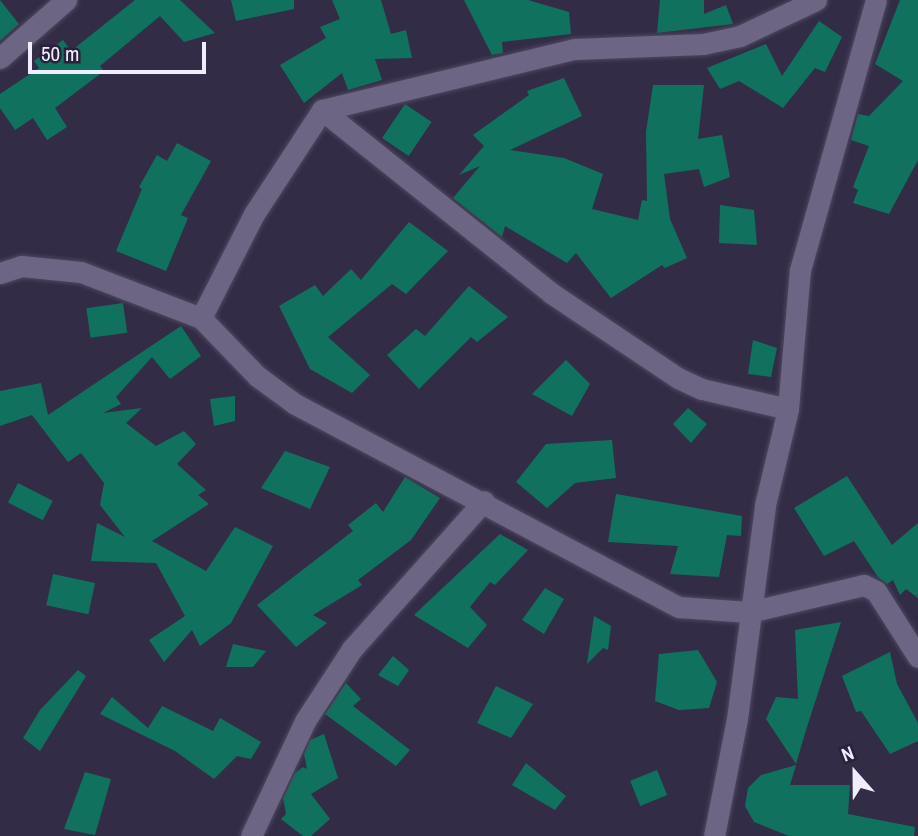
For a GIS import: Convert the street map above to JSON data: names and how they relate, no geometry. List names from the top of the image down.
{
  "scale_bar": "50 m",
  "north": "top"
}
